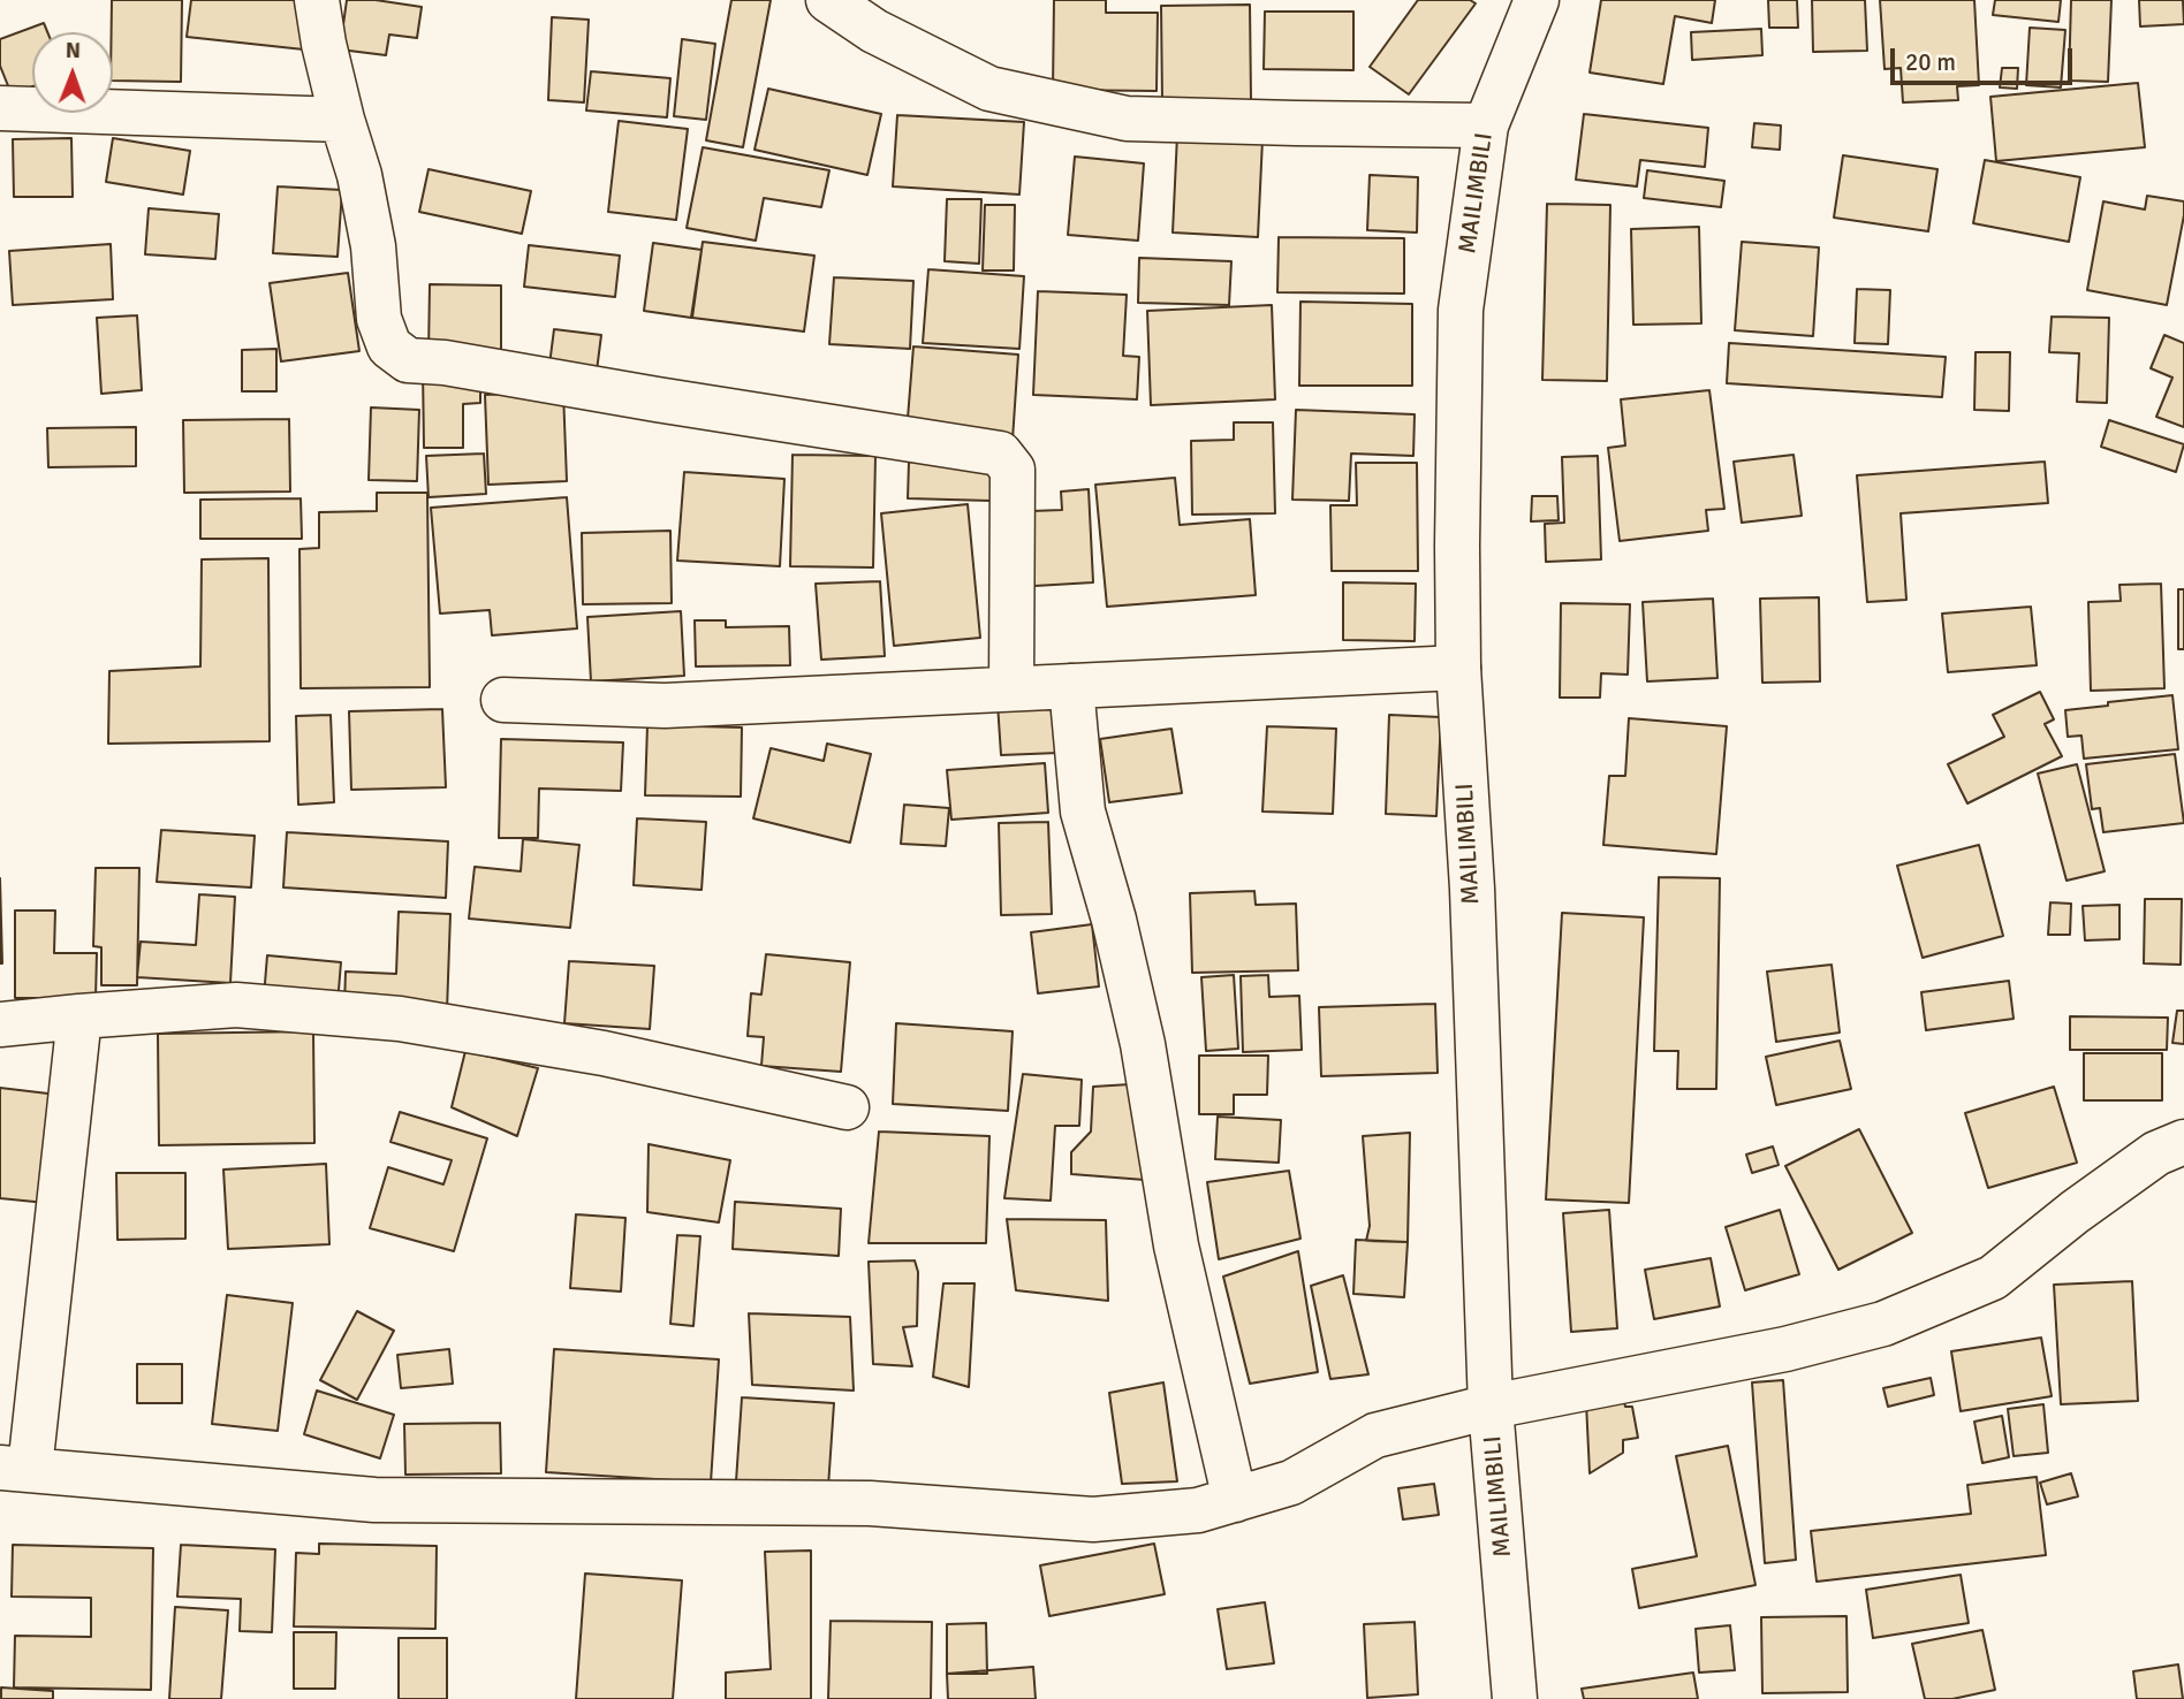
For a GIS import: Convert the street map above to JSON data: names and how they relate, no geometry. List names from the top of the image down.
{
  "streets": {
    "street": ["MAILIMBILI"]
  },
  "scale_bar": "20 m",
  "north": "top"
}
